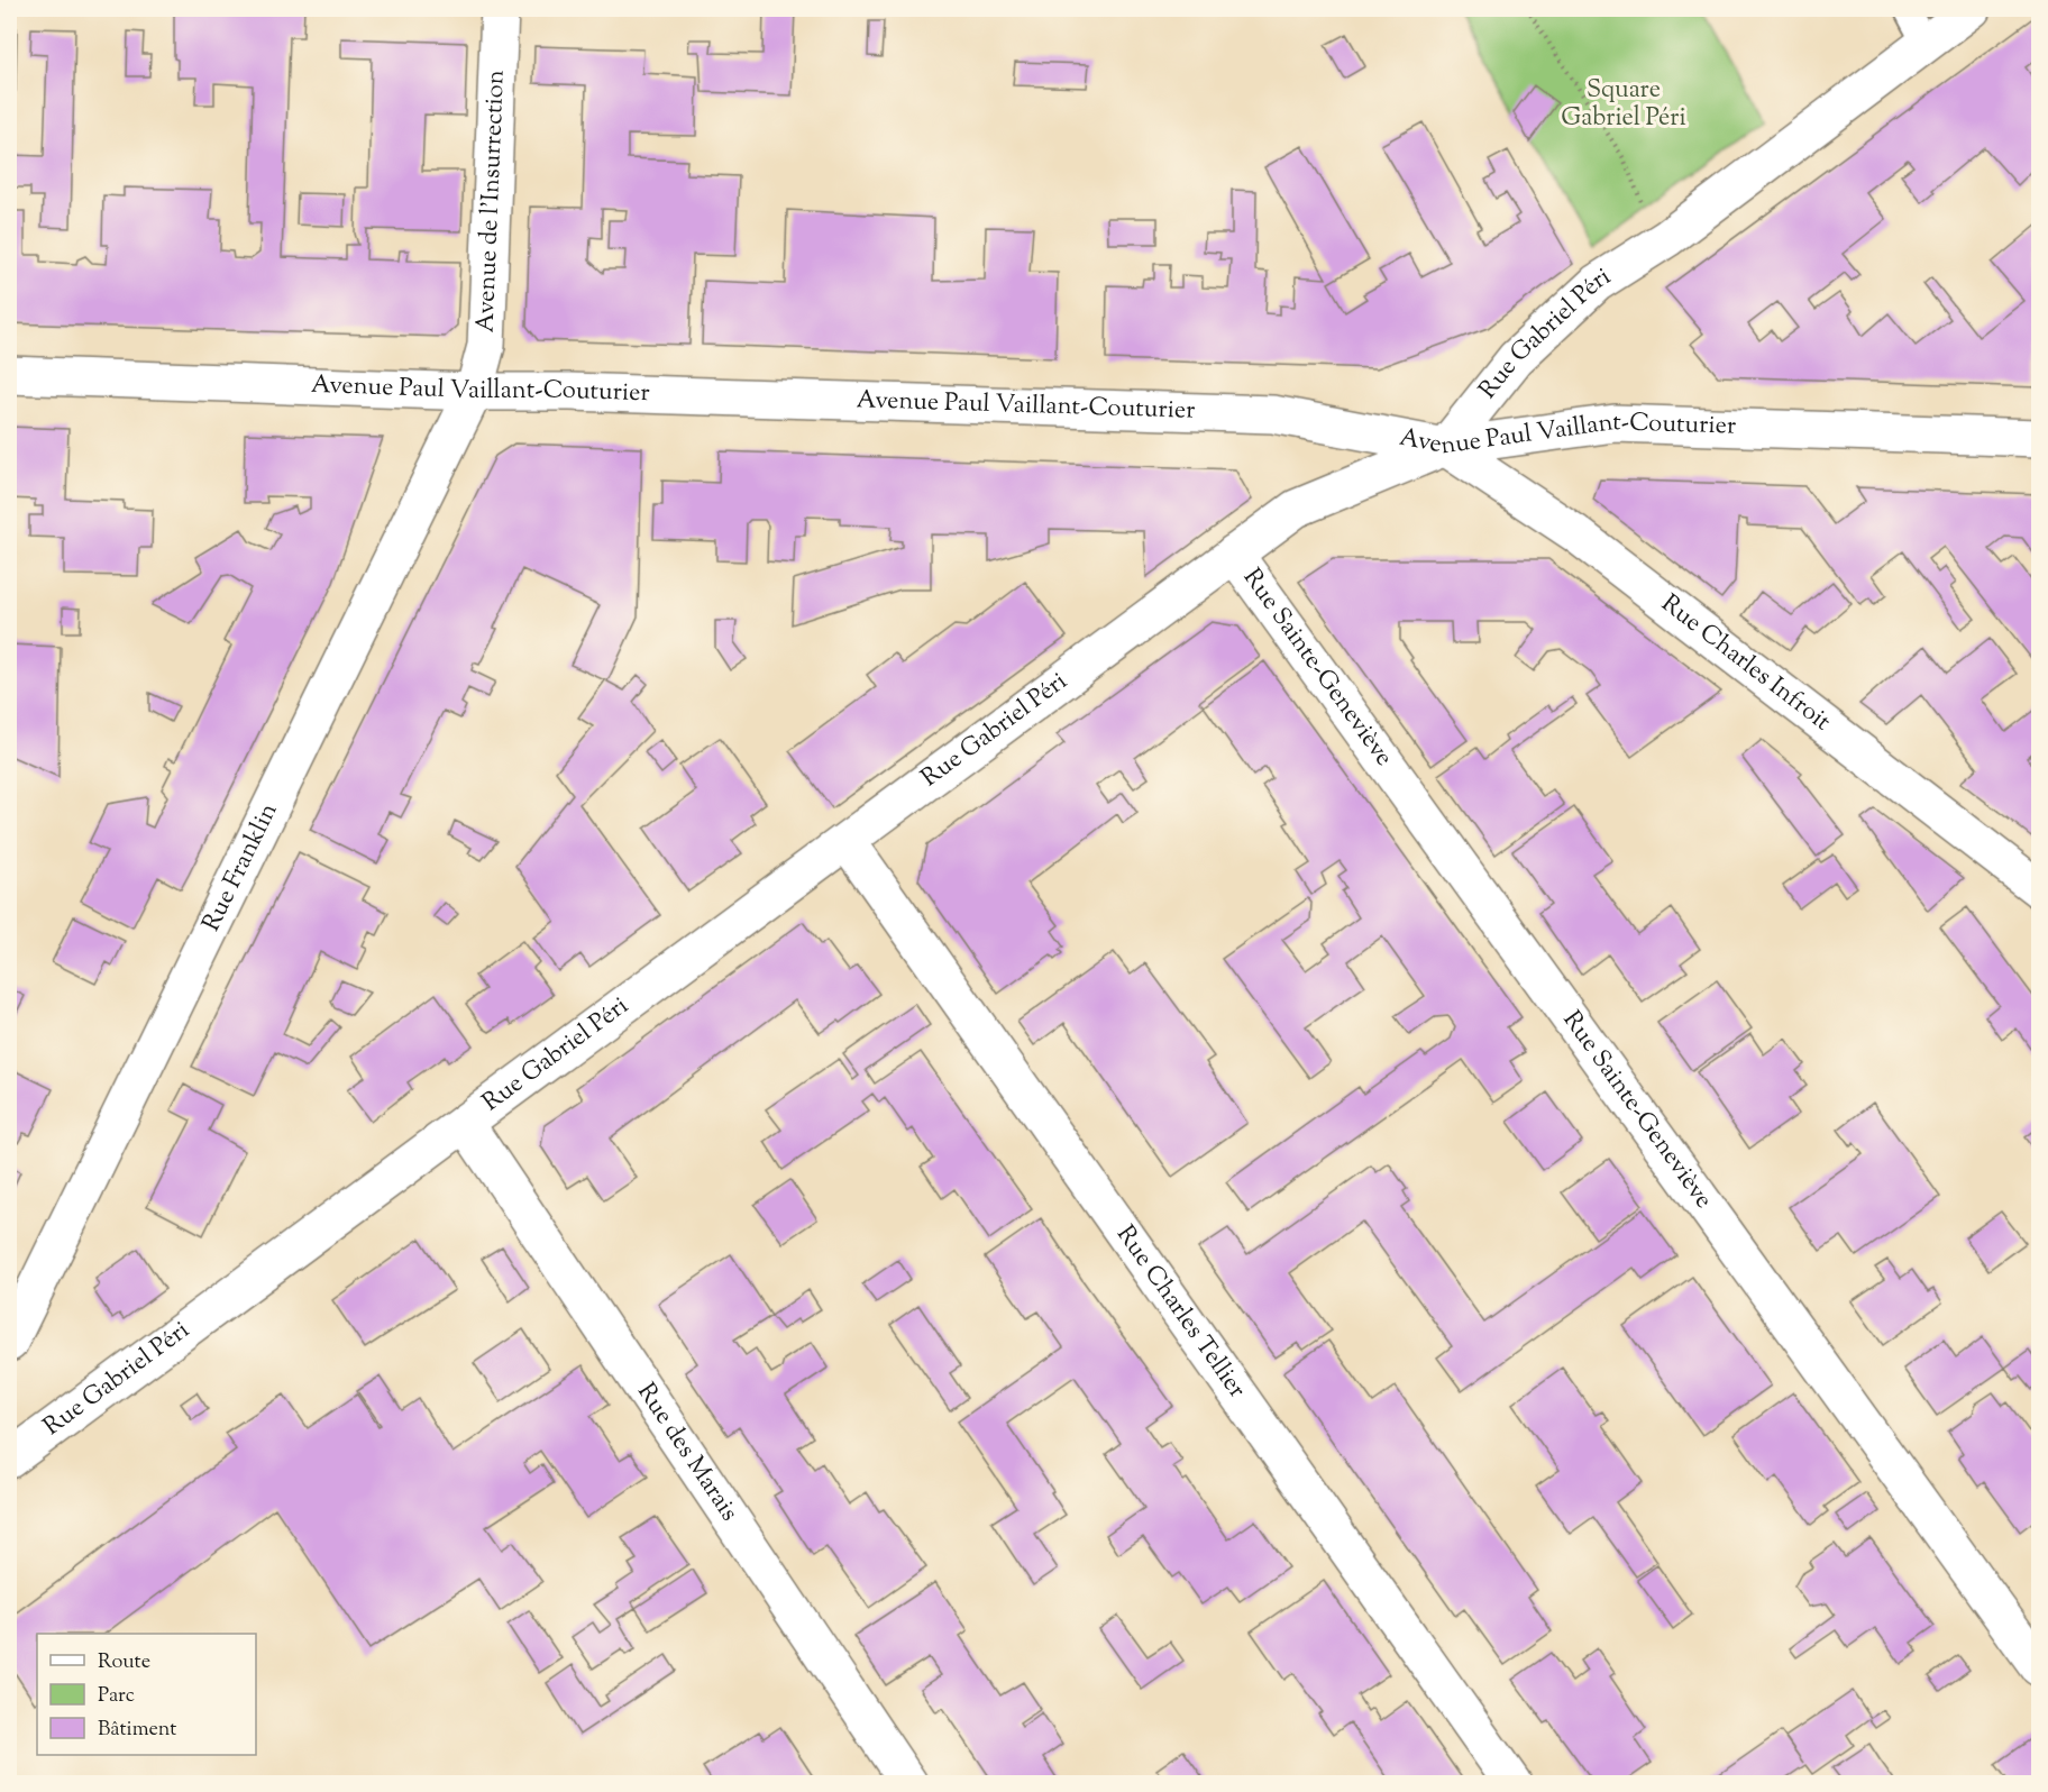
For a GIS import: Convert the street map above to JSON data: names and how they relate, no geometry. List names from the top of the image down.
{
  "streets": {
    "street": [
      "Avenue de l'Insurrection",
      "Rue Gabriel Péri",
      "Avenue Paul Vaillant-Couturier",
      "Rue Charles Infroit",
      "Rue Sainte-Geneviève",
      "Rue Franklin",
      "Rue Charles Tellier",
      "Rue des Marais"
    ]
  },
  "crossings": [
    ["Avenue de l'Insurrection", "Avenue Paul Vaillant-Couturier"],
    ["Avenue de l'Insurrection", "Rue Franklin"],
    ["Rue Gabriel Péri", "Avenue Paul Vaillant-Couturier"],
    ["Rue Gabriel Péri", "Rue Charles Infroit"],
    ["Rue Gabriel Péri", "Rue Sainte-Geneviève"],
    ["Rue Gabriel Péri", "Rue Charles Tellier"],
    ["Rue Gabriel Péri", "Rue des Marais"],
    ["Avenue Paul Vaillant-Couturier", "Rue Charles Infroit"],
    ["Avenue Paul Vaillant-Couturier", "Rue Franklin"]
  ],
  "parks": ["Square Gabriel Péri"],
  "legend": ["Route", "Parc", "Bâtiment"]
}
